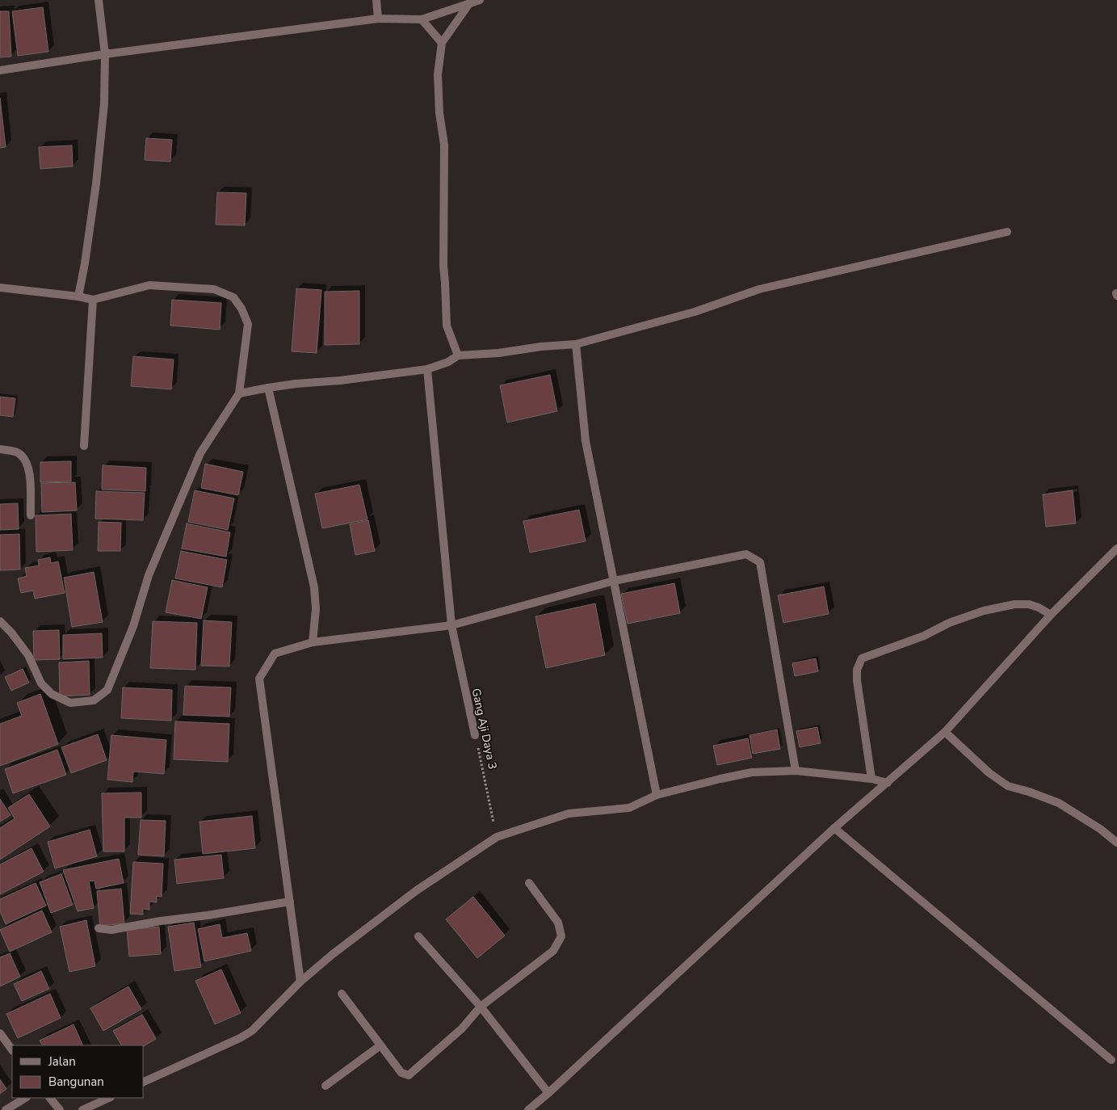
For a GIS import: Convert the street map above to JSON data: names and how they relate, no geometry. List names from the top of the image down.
{
  "streets": {
    "street": ["Gang Aji Daya 3"]
  },
  "legend": ["Jalan", "Bangunan"]
}
